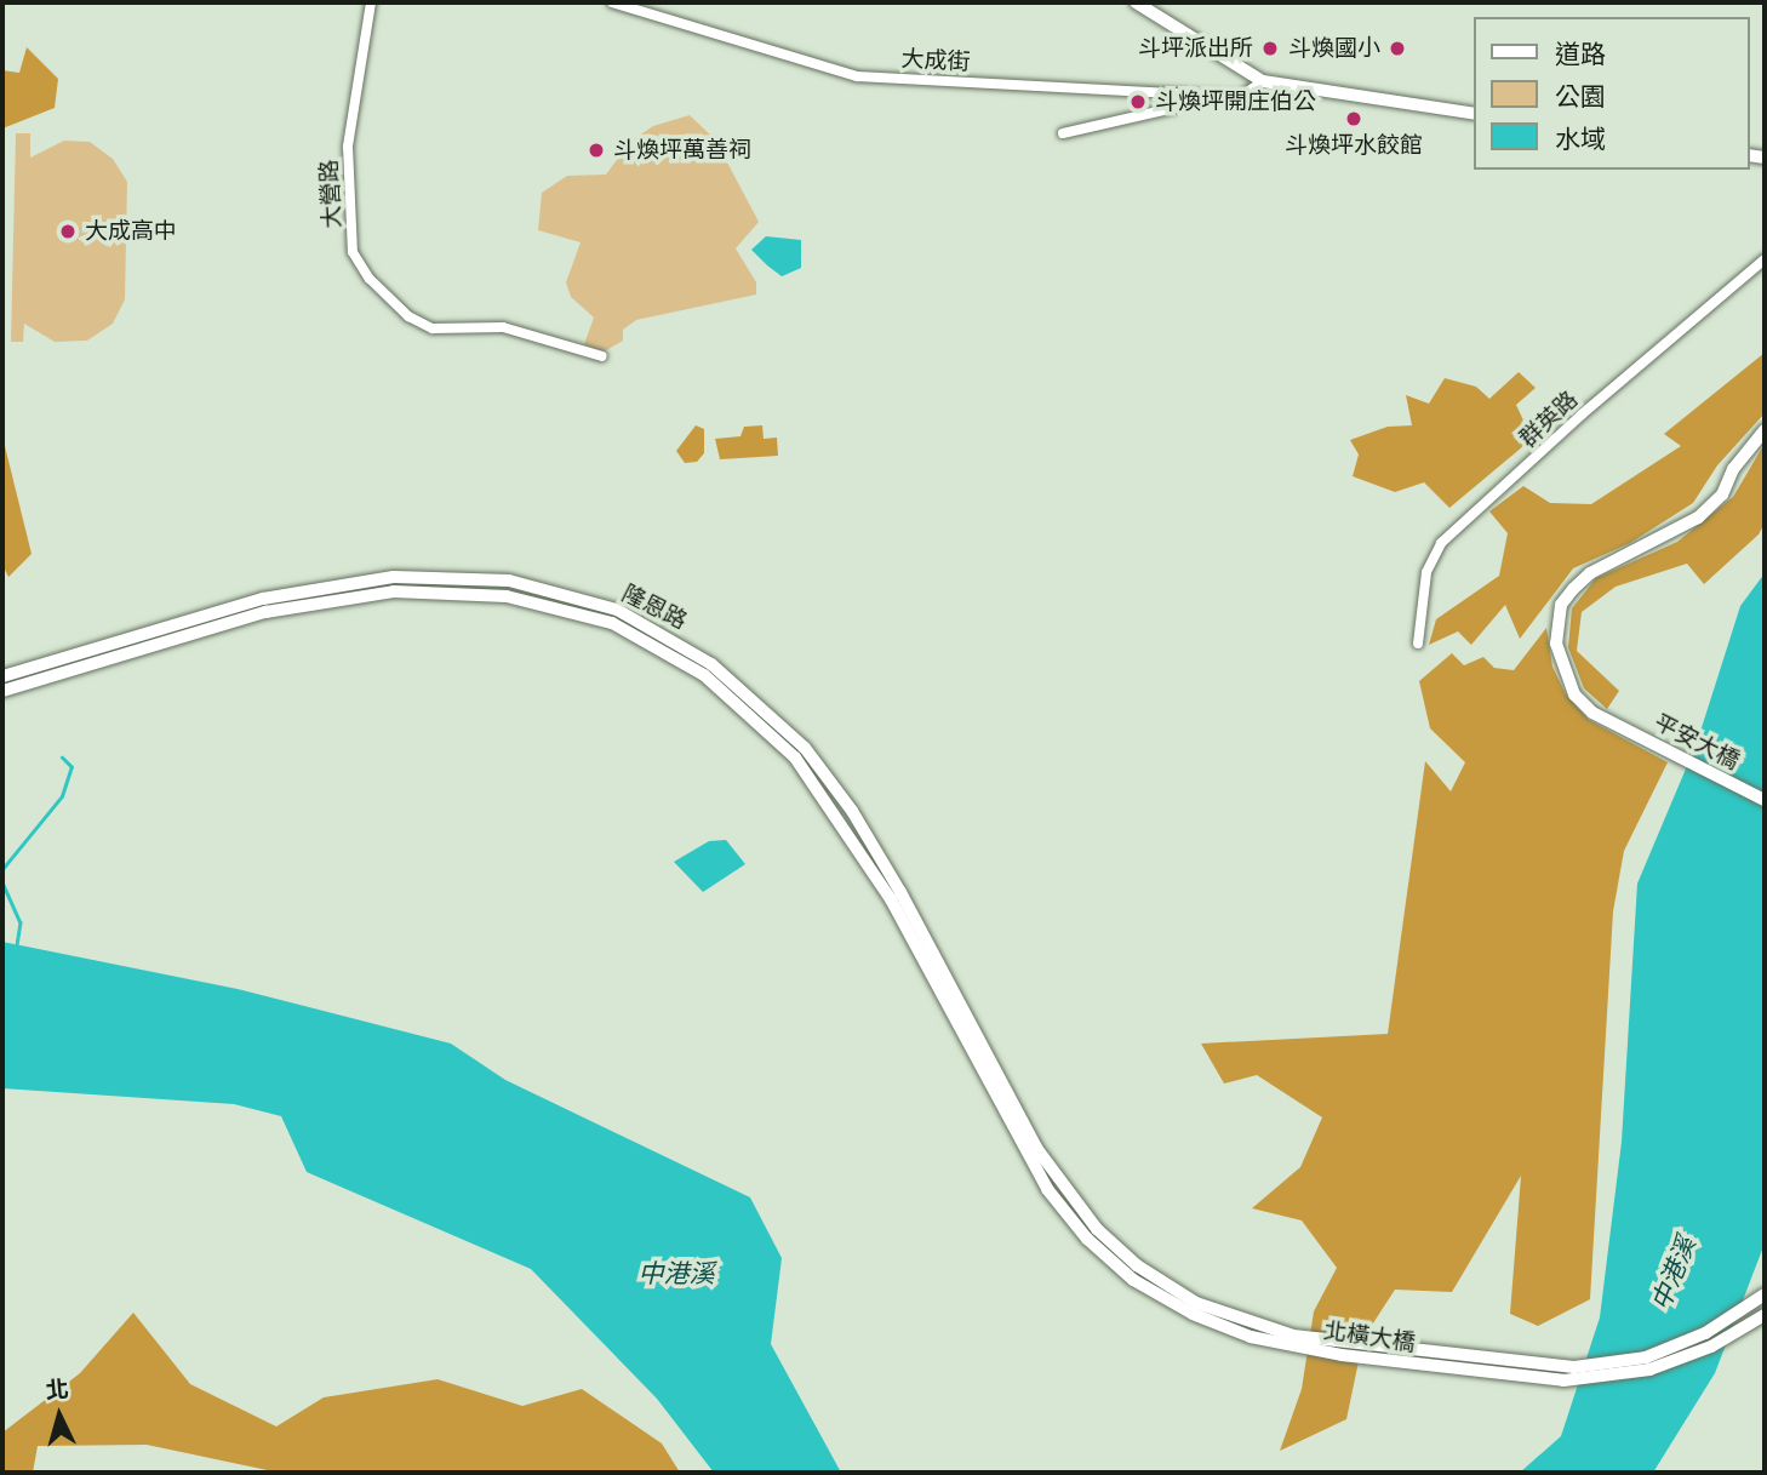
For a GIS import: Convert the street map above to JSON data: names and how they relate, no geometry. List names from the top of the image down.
{
  "streets": {
    "main road": ["隆恩路", "平安大橋", "北橫大橋"],
    "street": ["大成街", "大營路", "群英路"]
  },
  "crossings": [
    ["隆恩路", "北橫大橋"]
  ],
  "water": ["中港溪"],
  "places": [
    "斗坪派出所",
    "斗煥國小",
    "斗煥坪開庄伯公",
    "斗煥坪水餃館",
    "斗煥坪萬善祠",
    "大成高中"
  ],
  "legend": ["道路", "公園", "水域"],
  "north": "top"
}
